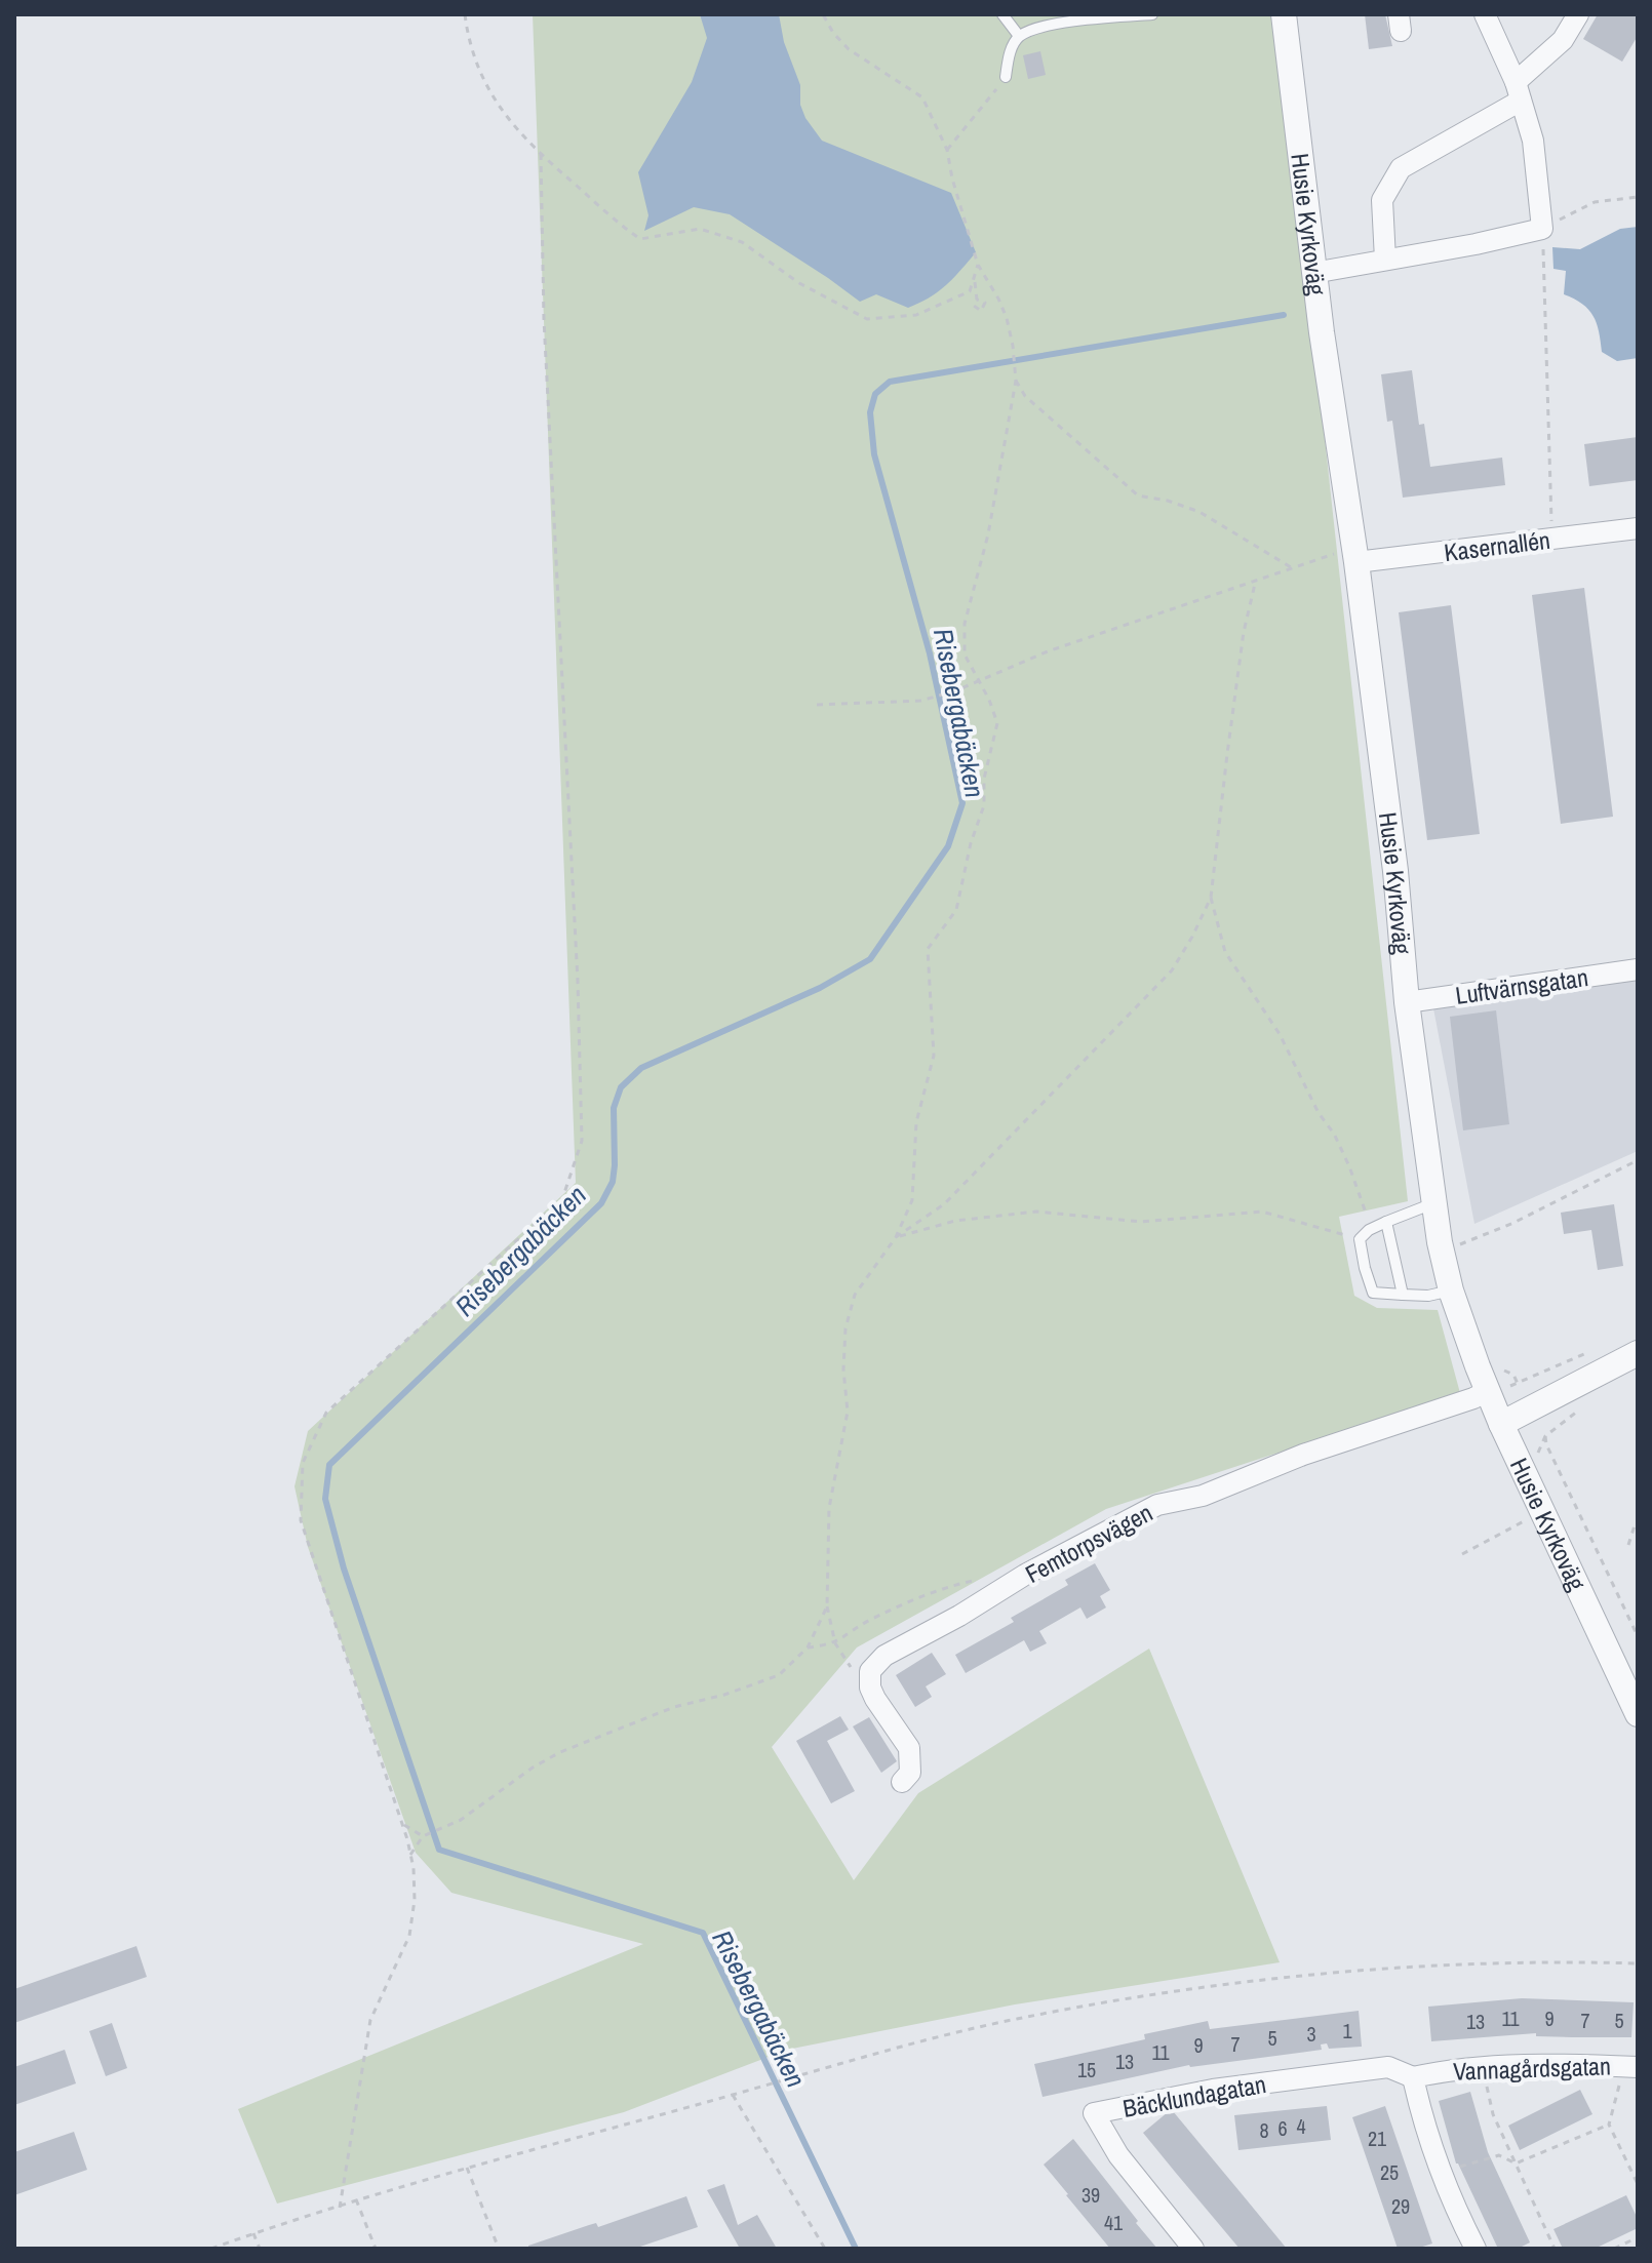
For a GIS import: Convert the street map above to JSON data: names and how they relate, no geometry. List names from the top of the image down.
{
  "streets": {
    "street": [
      "Husie Kyrkoväg",
      "Kasernallén",
      "Luftvärnsgatan",
      "Femtorpsvägen",
      "Vannagårdsgatan",
      "Bäcklundagatan"
    ]
  },
  "crossings": [
    ["Husie Kyrkoväg", "Kasernallén"],
    ["Husie Kyrkoväg", "Luftvärnsgatan"],
    ["Husie Kyrkoväg", "Femtorpsvägen"],
    ["Vannagårdsgatan", "Bäcklundagatan"]
  ],
  "water": ["Risebergabäcken"],
  "house_numbers": [
    "11",
    "9",
    "7",
    "5",
    "13",
    "1",
    "3",
    "5",
    "7",
    "9",
    "11",
    "13",
    "15",
    "4",
    "6",
    "8",
    "21",
    "25",
    "39",
    "29",
    "41"
  ]
}
